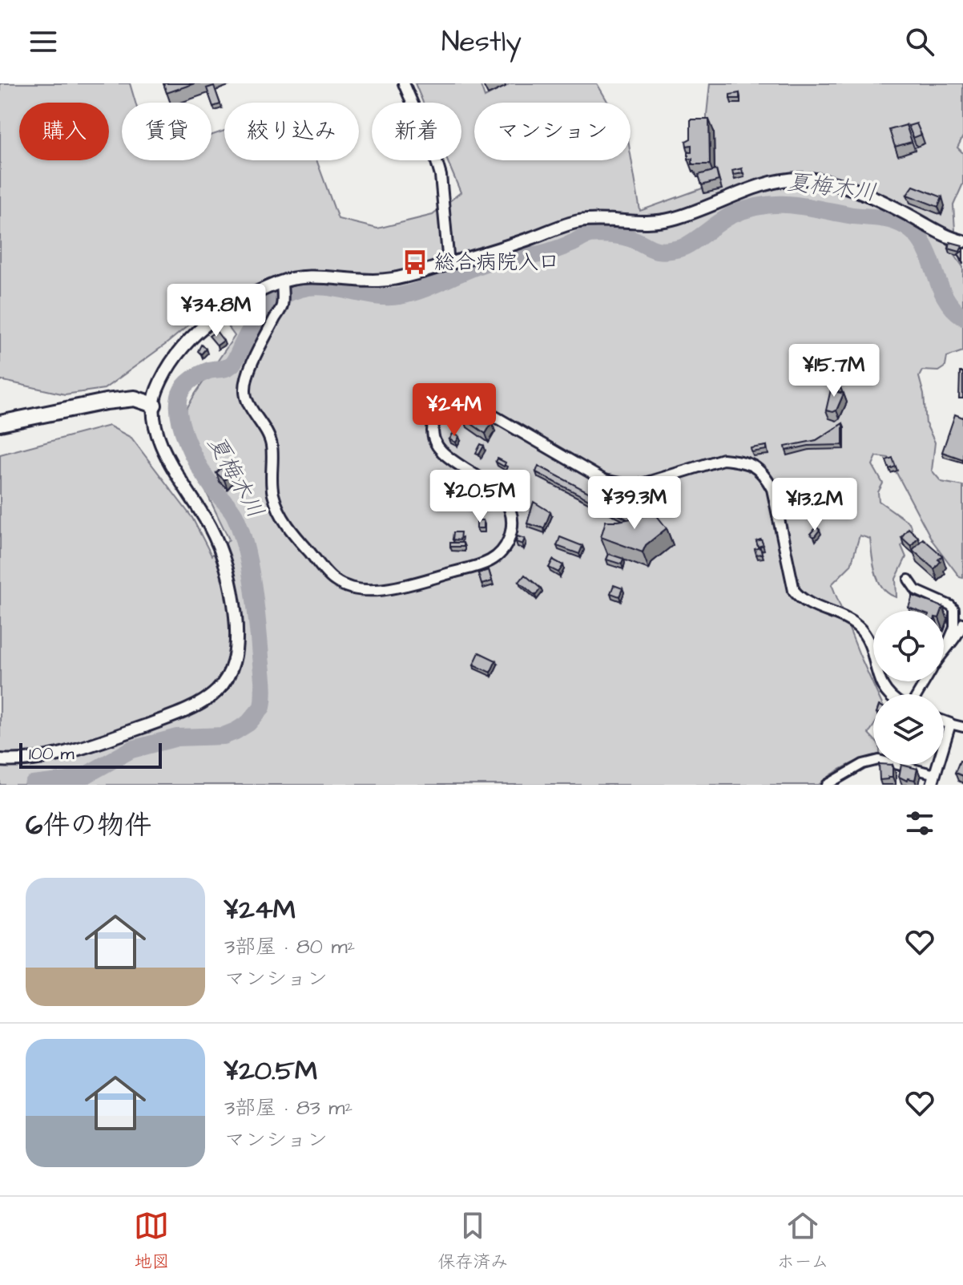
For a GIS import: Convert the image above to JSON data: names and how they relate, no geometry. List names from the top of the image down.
{
  "water": ["夏梅木川"],
  "places": {
    "bus stop": ["総合病院入口"]
  },
  "scale_bar": "100 m",
  "page": {
    "header": "Nestly",
    "chip": [
      "購入",
      "賃貸",
      "絞り込み",
      "新着",
      "マンション"
    ],
    "price": [
      "¥34.8M",
      "¥15.7M",
      "¥24M",
      "¥20.5M",
      "¥39.3M",
      "¥13.2M"
    ],
    "scale": "100 m",
    "heading": "6件の物件",
    "list": [
      {
        "name": "¥24M",
        "note": "3部屋 · 80 m² · マンション"
      },
      {
        "name": "¥20.5M",
        "note": "3部屋 · 83 m² · マンション"
      }
    ],
    "tabs": ["地図", "保存済み", "ホーム"]
  }
}
